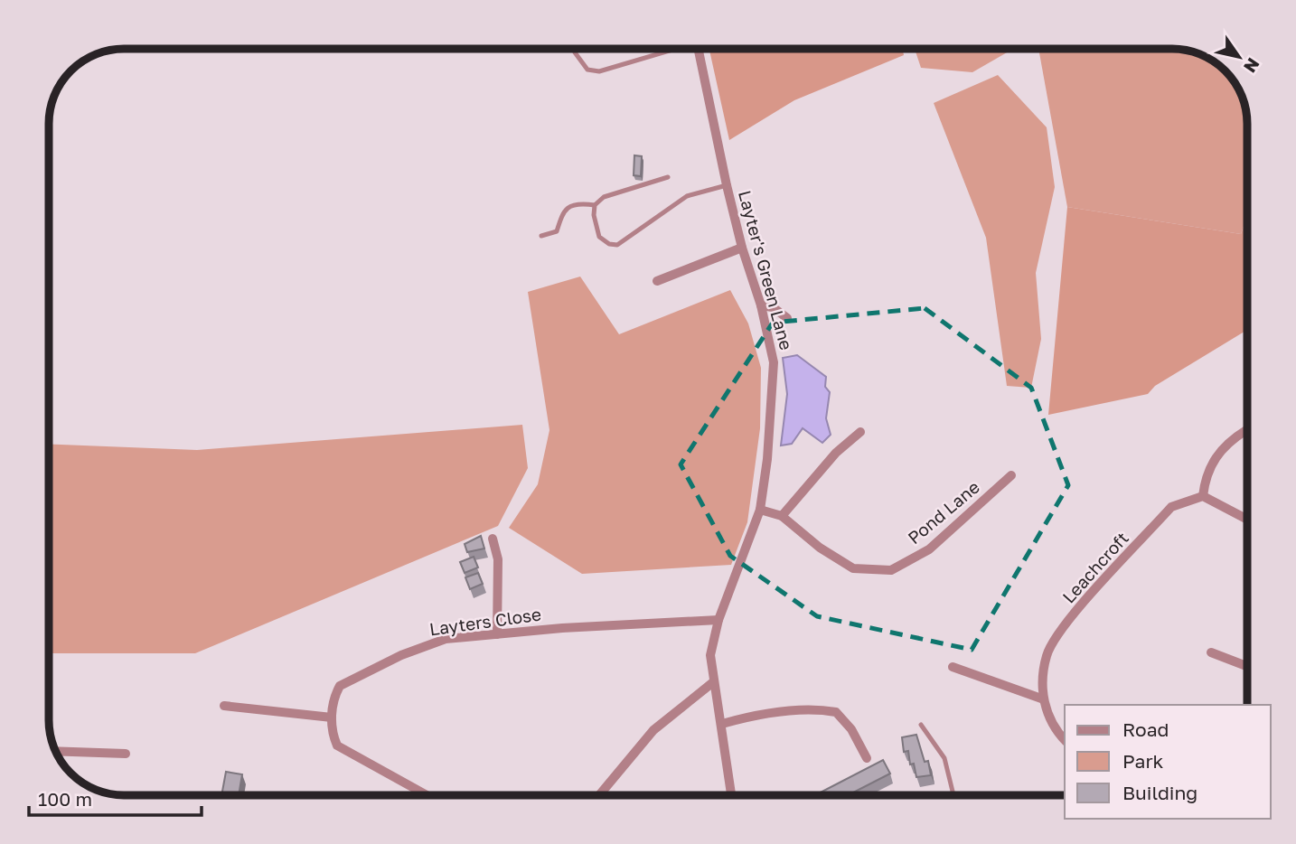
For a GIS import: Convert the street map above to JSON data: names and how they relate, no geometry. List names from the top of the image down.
{
  "streets": {
    "street": [
      "Layter's Green Lane",
      "Pond Lane",
      "Leachcroft",
      "Layters Close"
    ]
  },
  "crossings": [
    ["Layter's Green Lane", "Pond Lane"],
    ["Layter's Green Lane", "Layters Close"]
  ],
  "legend": ["Road", "Park", "Building"],
  "scale_bar": "100 m",
  "north": "bottom right"
}
